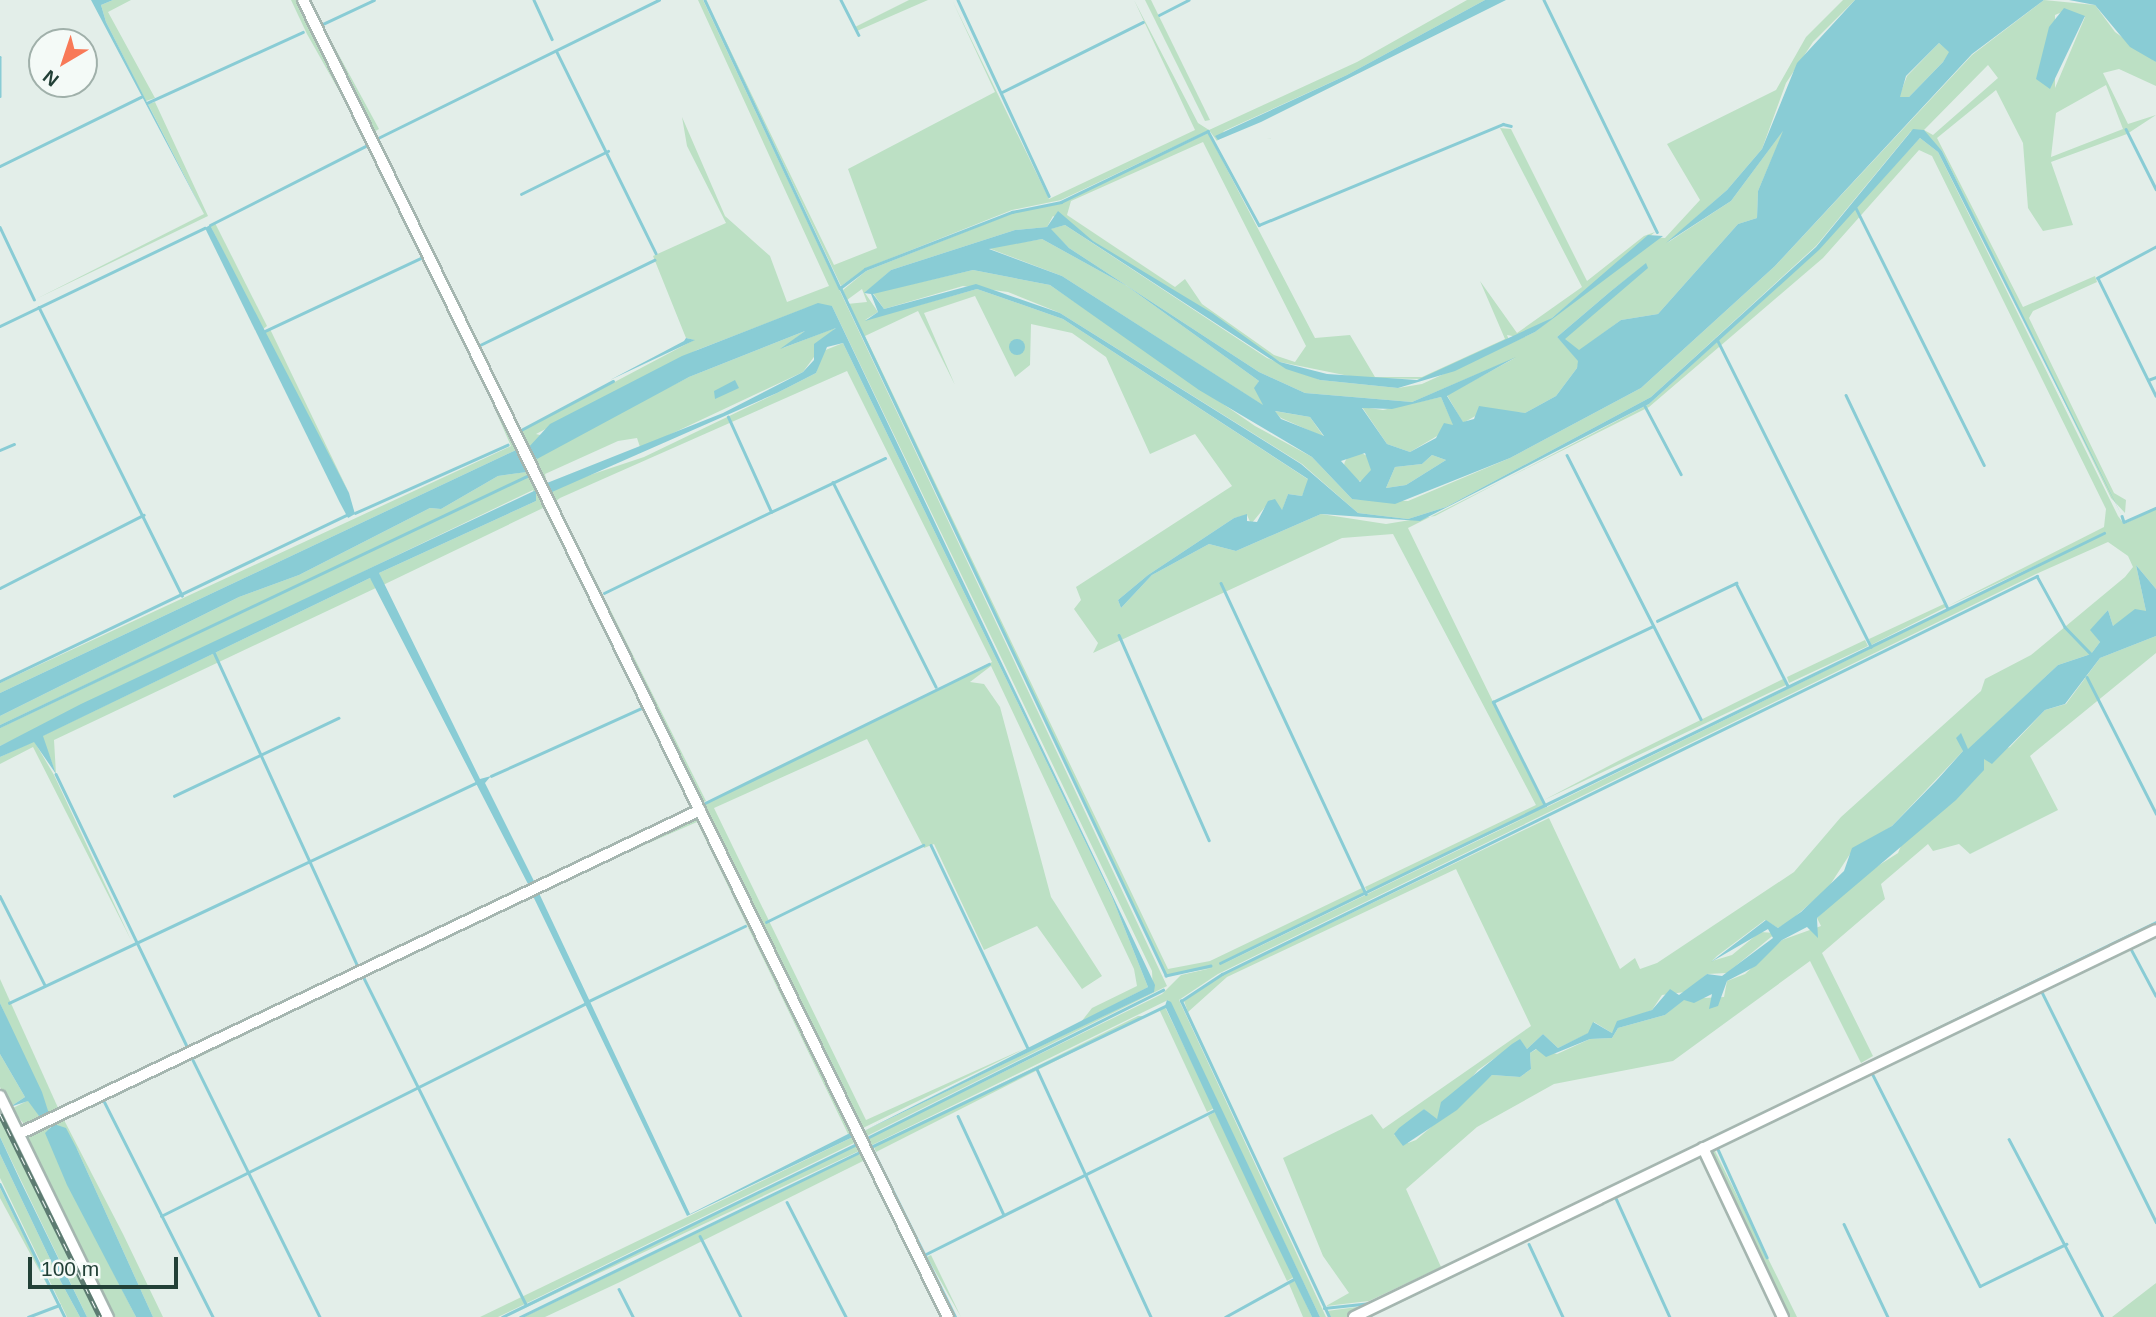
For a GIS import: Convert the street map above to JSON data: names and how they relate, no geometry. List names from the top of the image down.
{
  "scale_bar": "100 m",
  "north": "bottom left"
}
